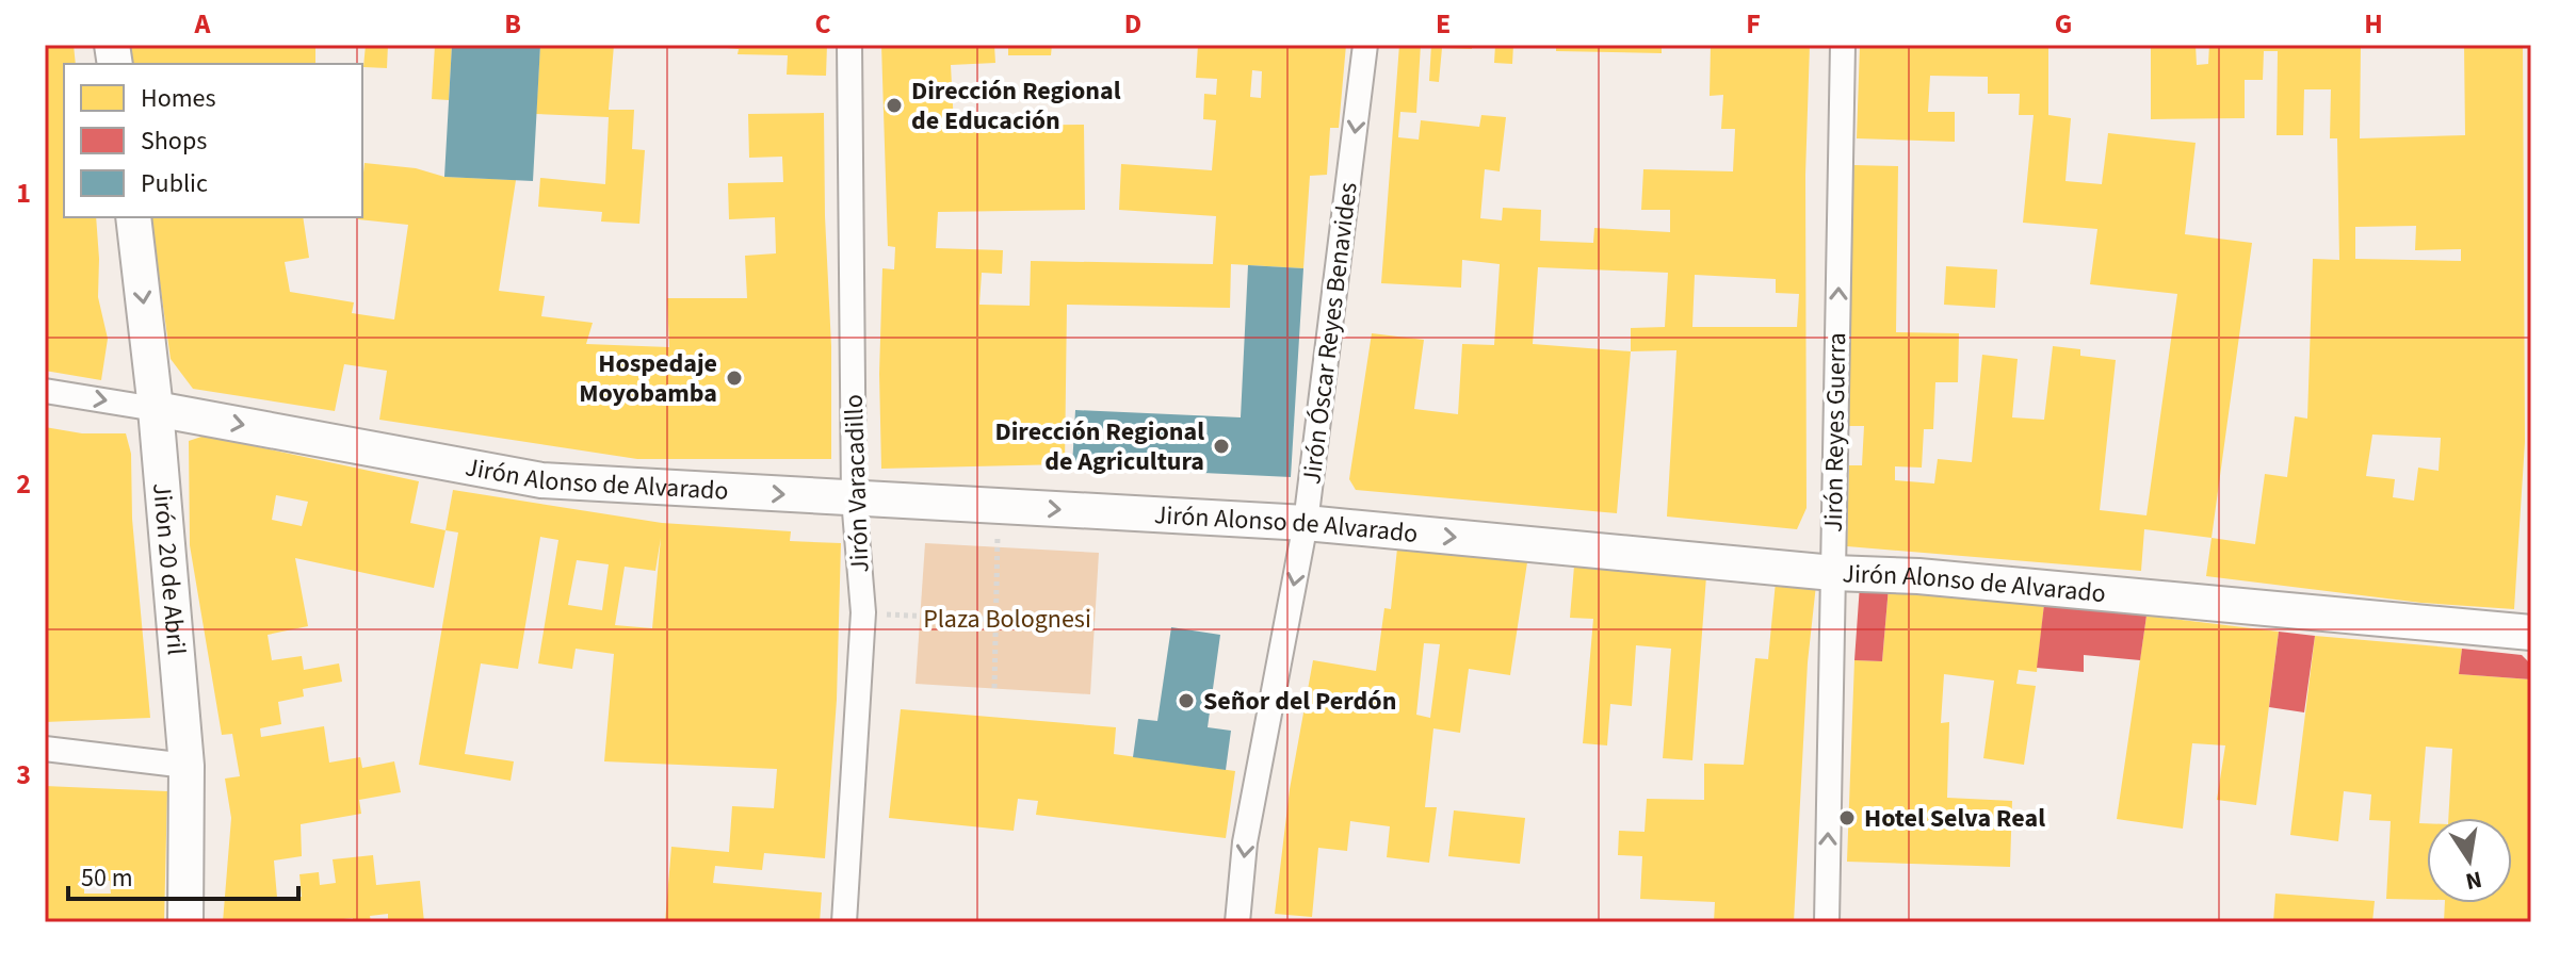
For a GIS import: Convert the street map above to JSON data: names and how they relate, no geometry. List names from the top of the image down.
{
  "streets": {
    "main road": ["Jirón Alonso de Alvarado", "Jirón 20 de Abril"],
    "street": ["Jirón Óscar Reyes Benavides", "Jirón Reyes Guerra", "Jirón Varacadillo"]
  },
  "crossings": [
    ["Jirón Óscar Reyes Benavides", "Jirón Alonso de Alvarado"],
    ["Jirón Reyes Guerra", "Jirón Alonso de Alvarado"],
    ["Jirón Alonso de Alvarado", "Jirón Varacadillo"],
    ["Jirón Alonso de Alvarado", "Jirón 20 de Abril"]
  ],
  "one_way": ["Jirón Óscar Reyes Benavides", "Jirón Reyes Guerra", "Jirón Alonso de Alvarado"],
  "parks": ["Plaza Bolognesi"],
  "places": [
    "Dirección Regional de Educación",
    "Hospedaje Moyobamba",
    "Dirección Regional de Agricultura",
    "Señor del Perdón",
    "Hotel Selva Real"
  ],
  "legend": ["Homes", "Shops", "Public"],
  "scale_bar": "50 m",
  "north": "bottom",
  "grid": {
    "columns": [
      "A",
      "B",
      "C",
      "D",
      "E",
      "F",
      "G",
      "H"
    ],
    "rows": ["1", "2", "3"]
  }
}
